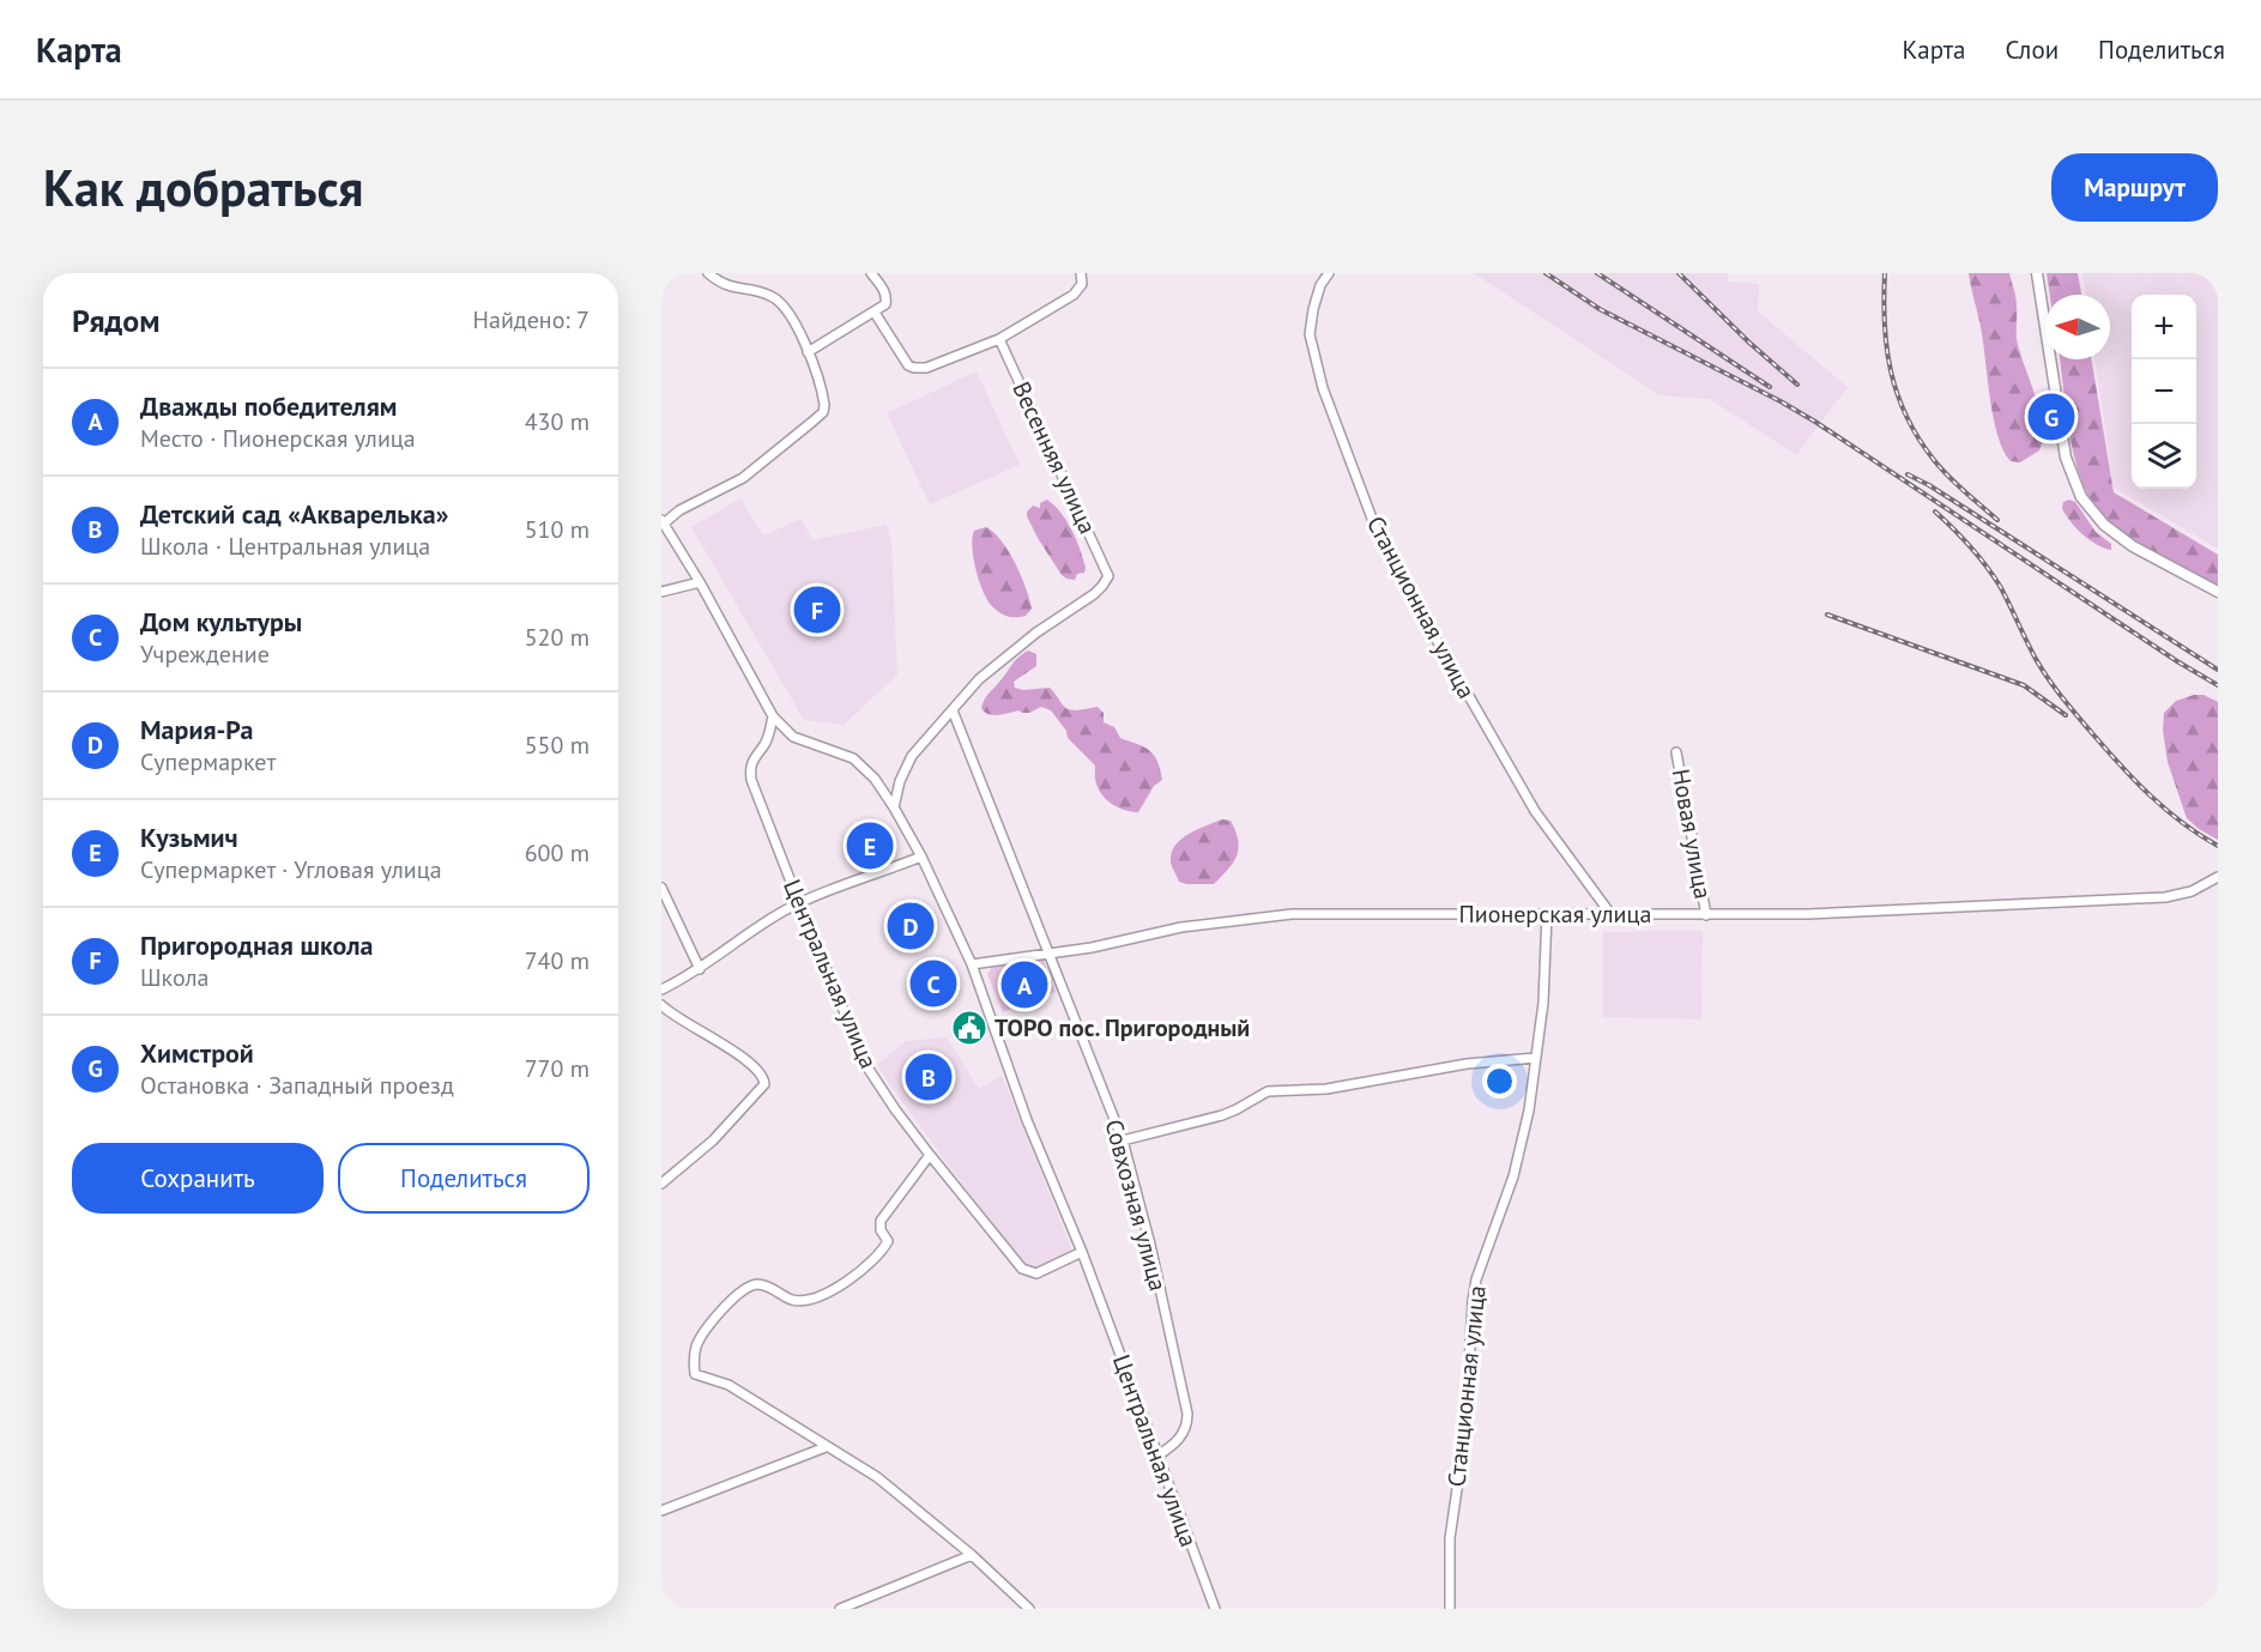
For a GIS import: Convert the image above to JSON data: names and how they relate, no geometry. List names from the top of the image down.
{
  "streets": {
    "street": [
      "Весенняя улица",
      "Станционная улица",
      "Новая улица",
      "Пионерская улица",
      "Центральная улица",
      "Совхозная улица"
    ]
  },
  "crossings": [
    ["Весенняя улица", "Совхозная улица"],
    ["Станционная улица", "Пионерская улица"],
    ["Новая улица", "Пионерская улица"],
    ["Пионерская улица", "Центральная улица"],
    ["Пионерская улица", "Совхозная улица"],
    ["Центральная улица", "Совхозная улица"]
  ],
  "places": {
    "public building": ["ТОРО пос. Пригородный"]
  },
  "north": "left",
  "page": {
    "header": "Карта",
    "nav": ["Карта", "Слои", "Поделиться"],
    "buttons": [
      "Маршрут",
      ["Сохранить", "Поделиться"]
    ],
    "title": "Как добраться",
    "heading": ["Рядом", "Найдено: 7"],
    "map_buttons": ["+", "−"],
    "list": [
      {
        "mark": "A",
        "name": "Дважды победителям",
        "note": "Место · Пионерская улица",
        "value": "430 m"
      },
      {
        "mark": "B",
        "name": "Детский сад «Акварелька»",
        "note": "Школа · Центральная улица",
        "value": "510 m"
      },
      {
        "mark": "C",
        "name": "Дом культуры",
        "note": "Учреждение",
        "value": "520 m"
      },
      {
        "mark": "D",
        "name": "Мария-Ра",
        "note": "Супермаркет",
        "value": "550 m"
      },
      {
        "mark": "E",
        "name": "Кузьмич",
        "note": "Супермаркет · Угловая улица",
        "value": "600 m"
      },
      {
        "mark": "F",
        "name": "Пригородная школа",
        "note": "Школа",
        "value": "740 m"
      },
      {
        "mark": "G",
        "name": "Химстрой",
        "note": "Остановка · Западный проезд",
        "value": "770 m"
      }
    ],
    "pins": [
      "G",
      "F",
      "E",
      "D",
      "C",
      "A",
      "B"
    ]
  }
}
